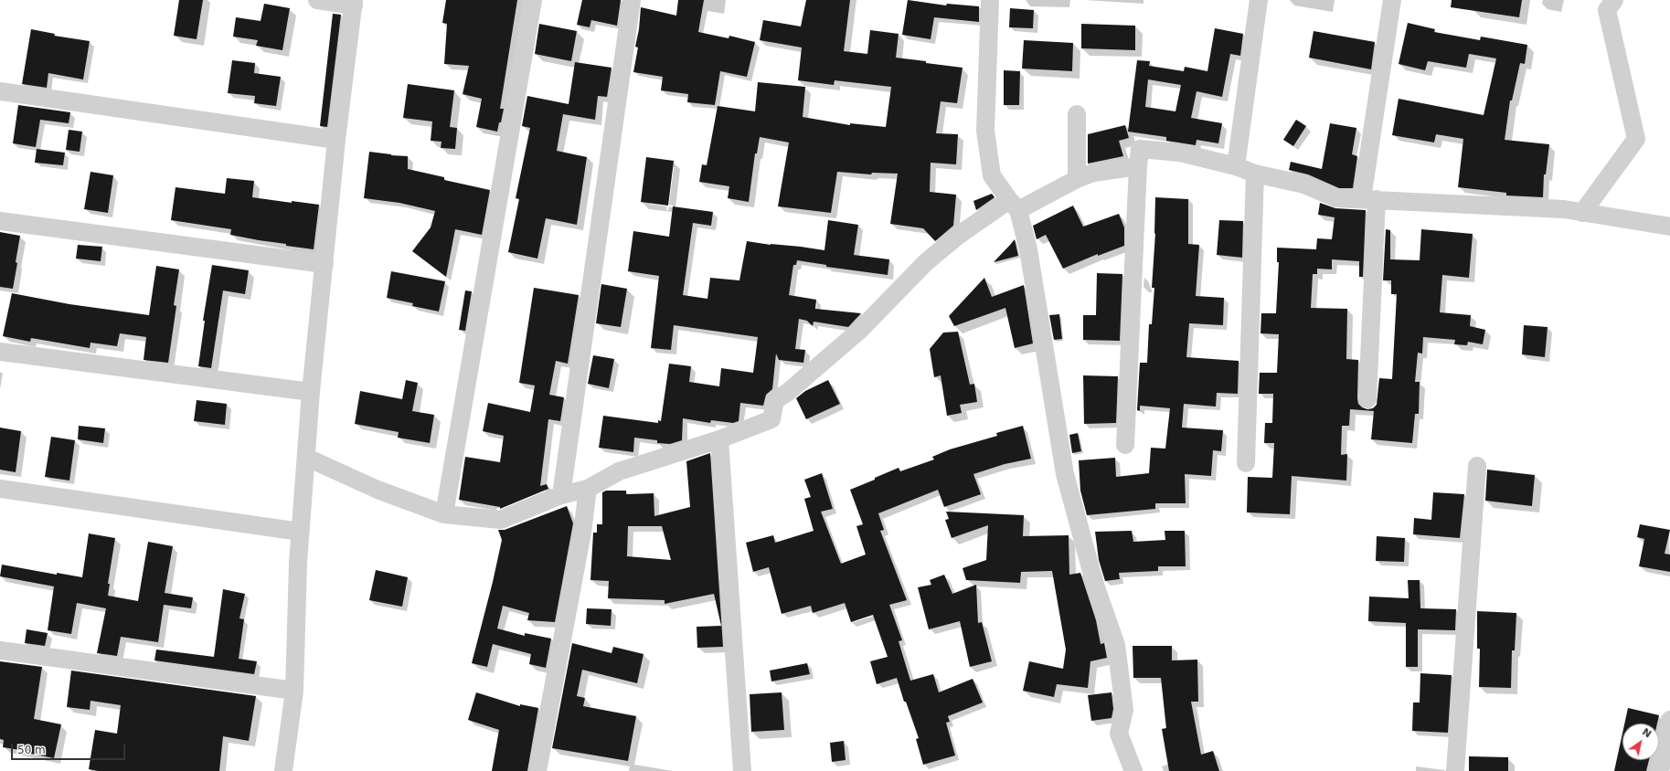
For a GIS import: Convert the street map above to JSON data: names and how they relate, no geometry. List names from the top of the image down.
{
  "scale_bar": "50 m",
  "north": "top right"
}
